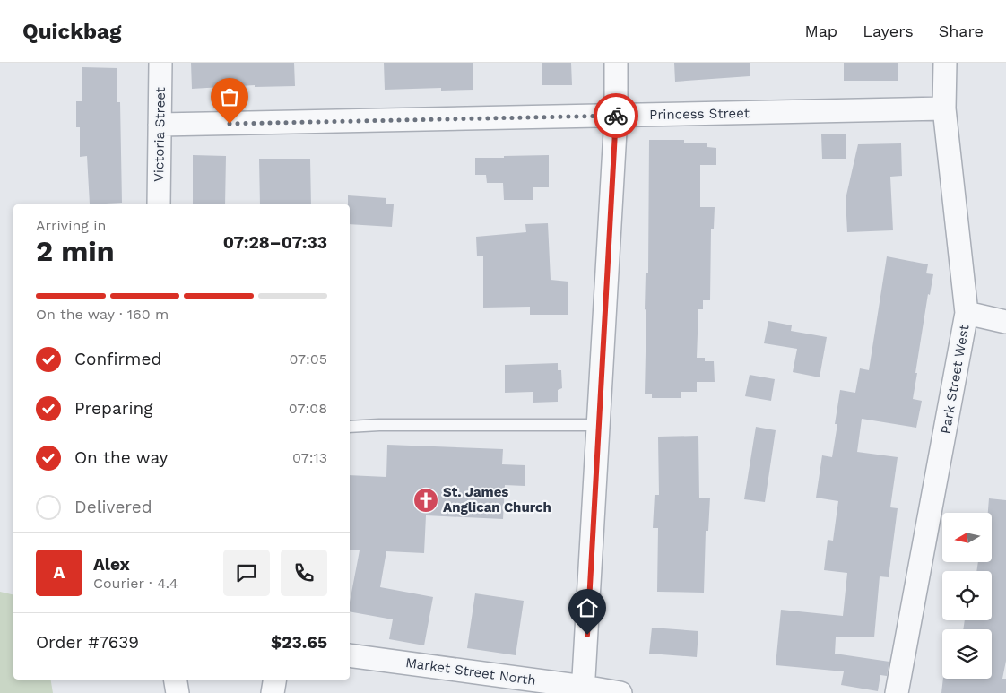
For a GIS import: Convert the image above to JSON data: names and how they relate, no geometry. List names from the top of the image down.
{
  "streets": {
    "street": [
      "Princess Street",
      "Victoria Street",
      "Park Street West",
      "Market Street North"
    ]
  },
  "crossings": [
    ["Princess Street", "Victoria Street"],
    ["Princess Street", "Park Street West"]
  ],
  "places": {
    "church": ["St. James Anglican Church"]
  },
  "north": "left",
  "page": {
    "header": "Quickbag",
    "nav": ["Map", "Layers", "Share"],
    "heading": ["2 min", "Arriving in", "07:28–07:33"],
    "panel": [
      "Alex",
      "Courier · 4.4",
      "Order #7639",
      "$23.65"
    ],
    "bar": "On the way · 160 m",
    "list": [
      ["Confirmed", "07:05"],
      ["Preparing", "07:08"],
      ["On the way", "07:13"],
      "Delivered"
    ],
    "round": "A"
  }
}
